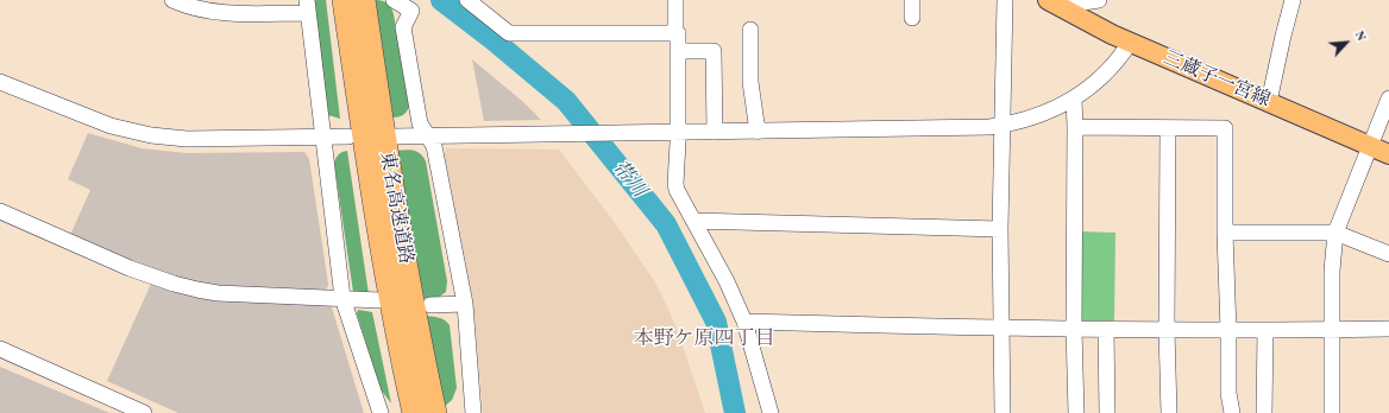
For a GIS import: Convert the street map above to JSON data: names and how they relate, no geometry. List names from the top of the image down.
{
  "streets": {
    "highway": ["東名高速道路"],
    "main road": ["三蔵子一宮線"]
  },
  "districts": ["本野ケ原四丁目"],
  "water": ["帯川"],
  "north": "top right"
}
